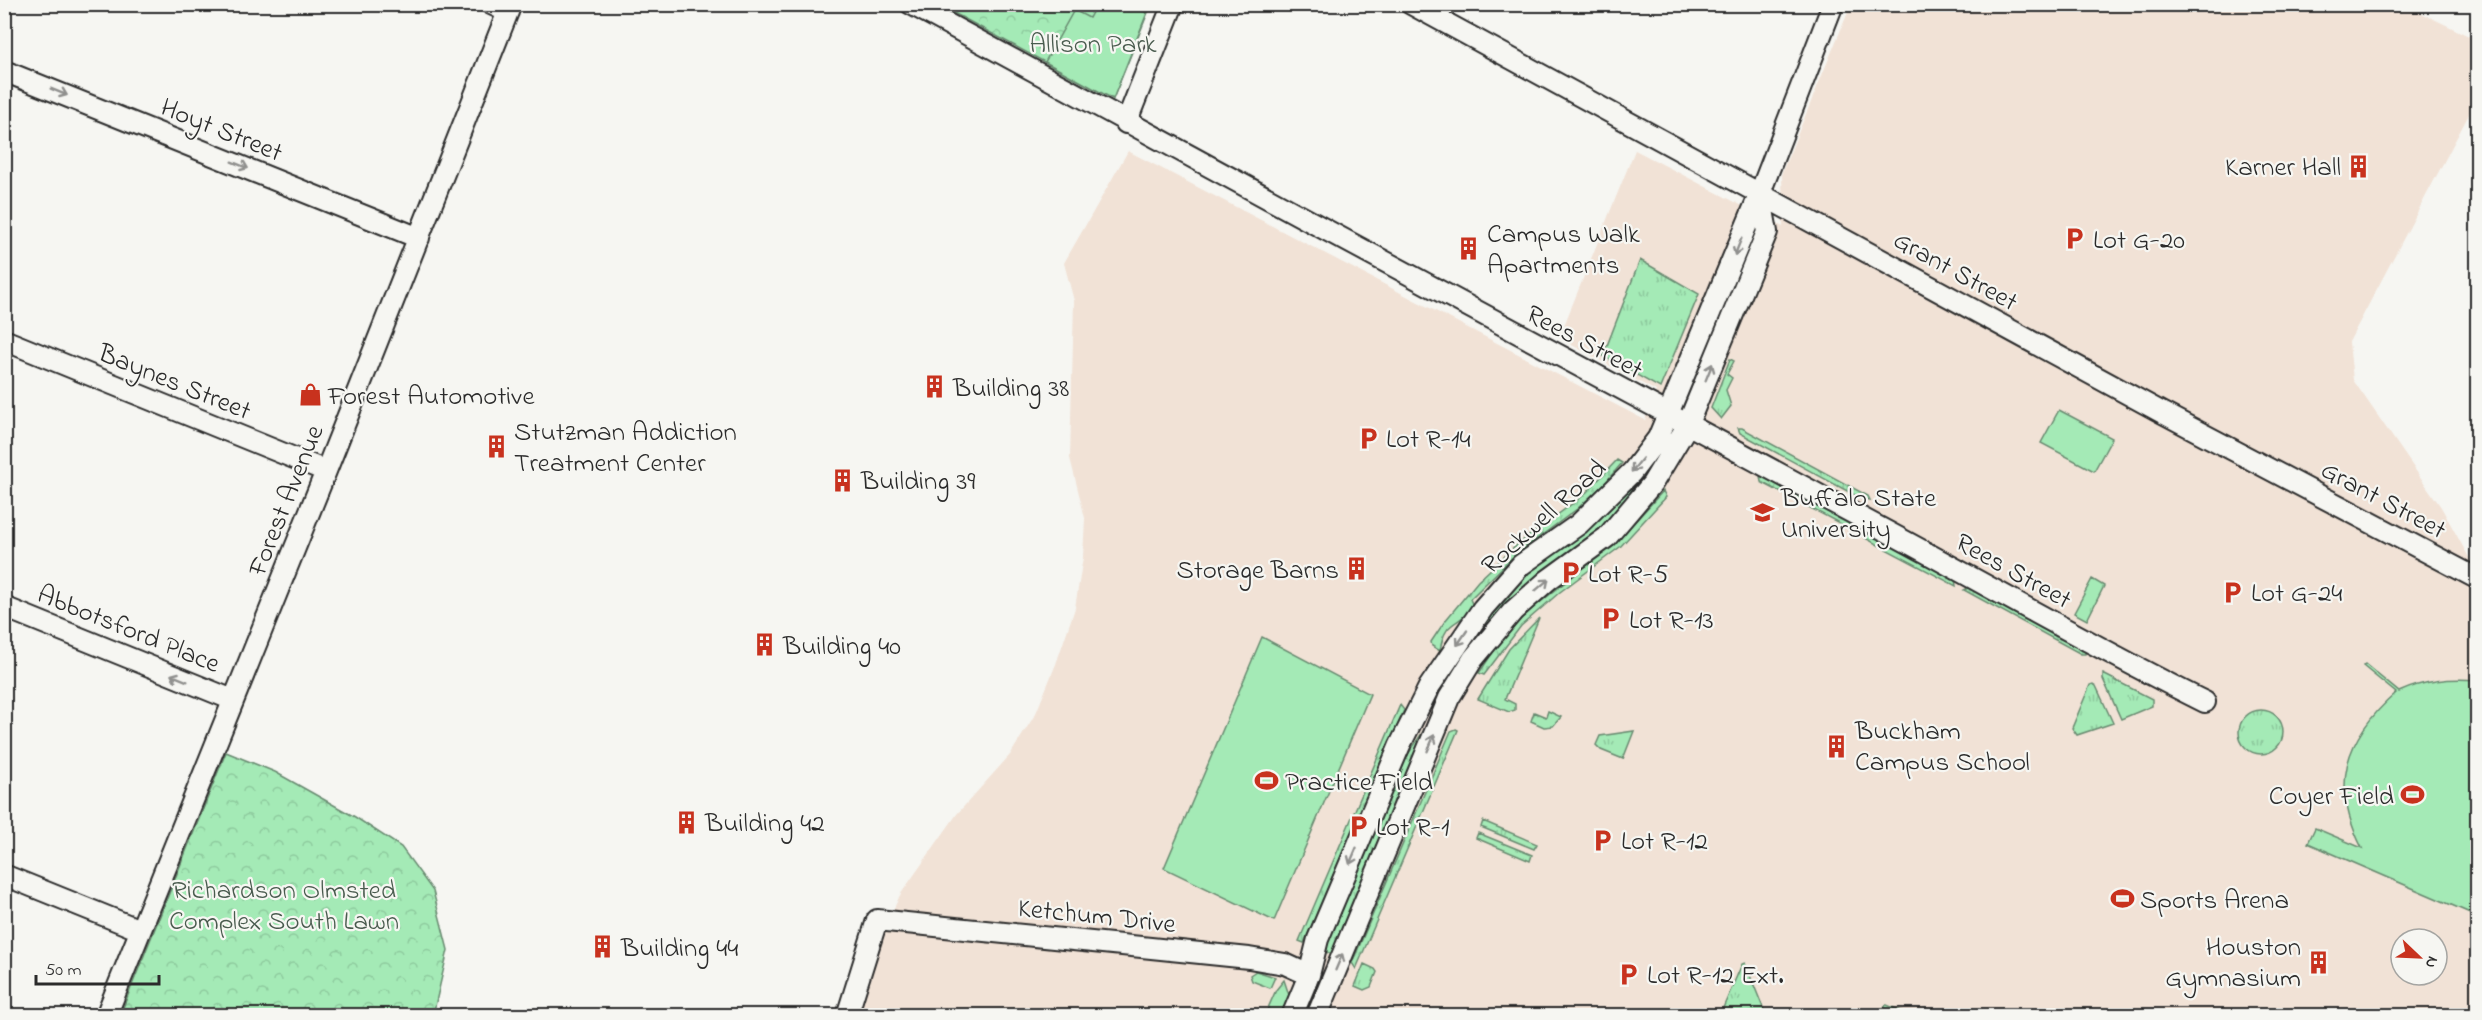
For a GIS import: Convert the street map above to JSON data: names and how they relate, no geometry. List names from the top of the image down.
{
  "streets": {
    "street": [
      "Hoyt Street",
      "Grant Street",
      "Rees Street",
      "Baynes Street",
      "Forest Avenue",
      "Rockwell Road",
      "Abbotsford Place",
      "Ketchum Drive"
    ]
  },
  "crossings": [
    ["Hoyt Street", "Forest Avenue"],
    ["Grant Street", "Rockwell Road"],
    ["Rees Street", "Rockwell Road"],
    ["Baynes Street", "Forest Avenue"],
    ["Forest Avenue", "Abbotsford Place"],
    ["Rockwell Road", "Ketchum Drive"]
  ],
  "one_way": ["Hoyt Street", "Abbotsford Place"],
  "parks": ["Allison Park", "Richardson Olmsted Complex South Lawn"],
  "places": {
    "building": [
      "Karner Hall",
      "Campus Walk Apartments",
      "Building 38",
      "Stutzman Addiction Treatment Center",
      "Building 39",
      "Storage Barns",
      "Building 40",
      "Buckham Campus School",
      "Building 42",
      "Building 44",
      "Houston Gymnasium"
    ],
    "parking": [
      "Lot G-20",
      "Lot R-14",
      "Lot R-5",
      "Lot G-24",
      "Lot R-13",
      "Lot R-1",
      "Lot R-12",
      "Lot R-12 Ext."
    ],
    "shop": ["Forest Automotive"],
    "school or university": ["Buffalo State University"],
    "sports": ["Practice Field", "Coyer Field", "Sports Arena"]
  },
  "scale_bar": "50 m",
  "north": "bottom right"
}
